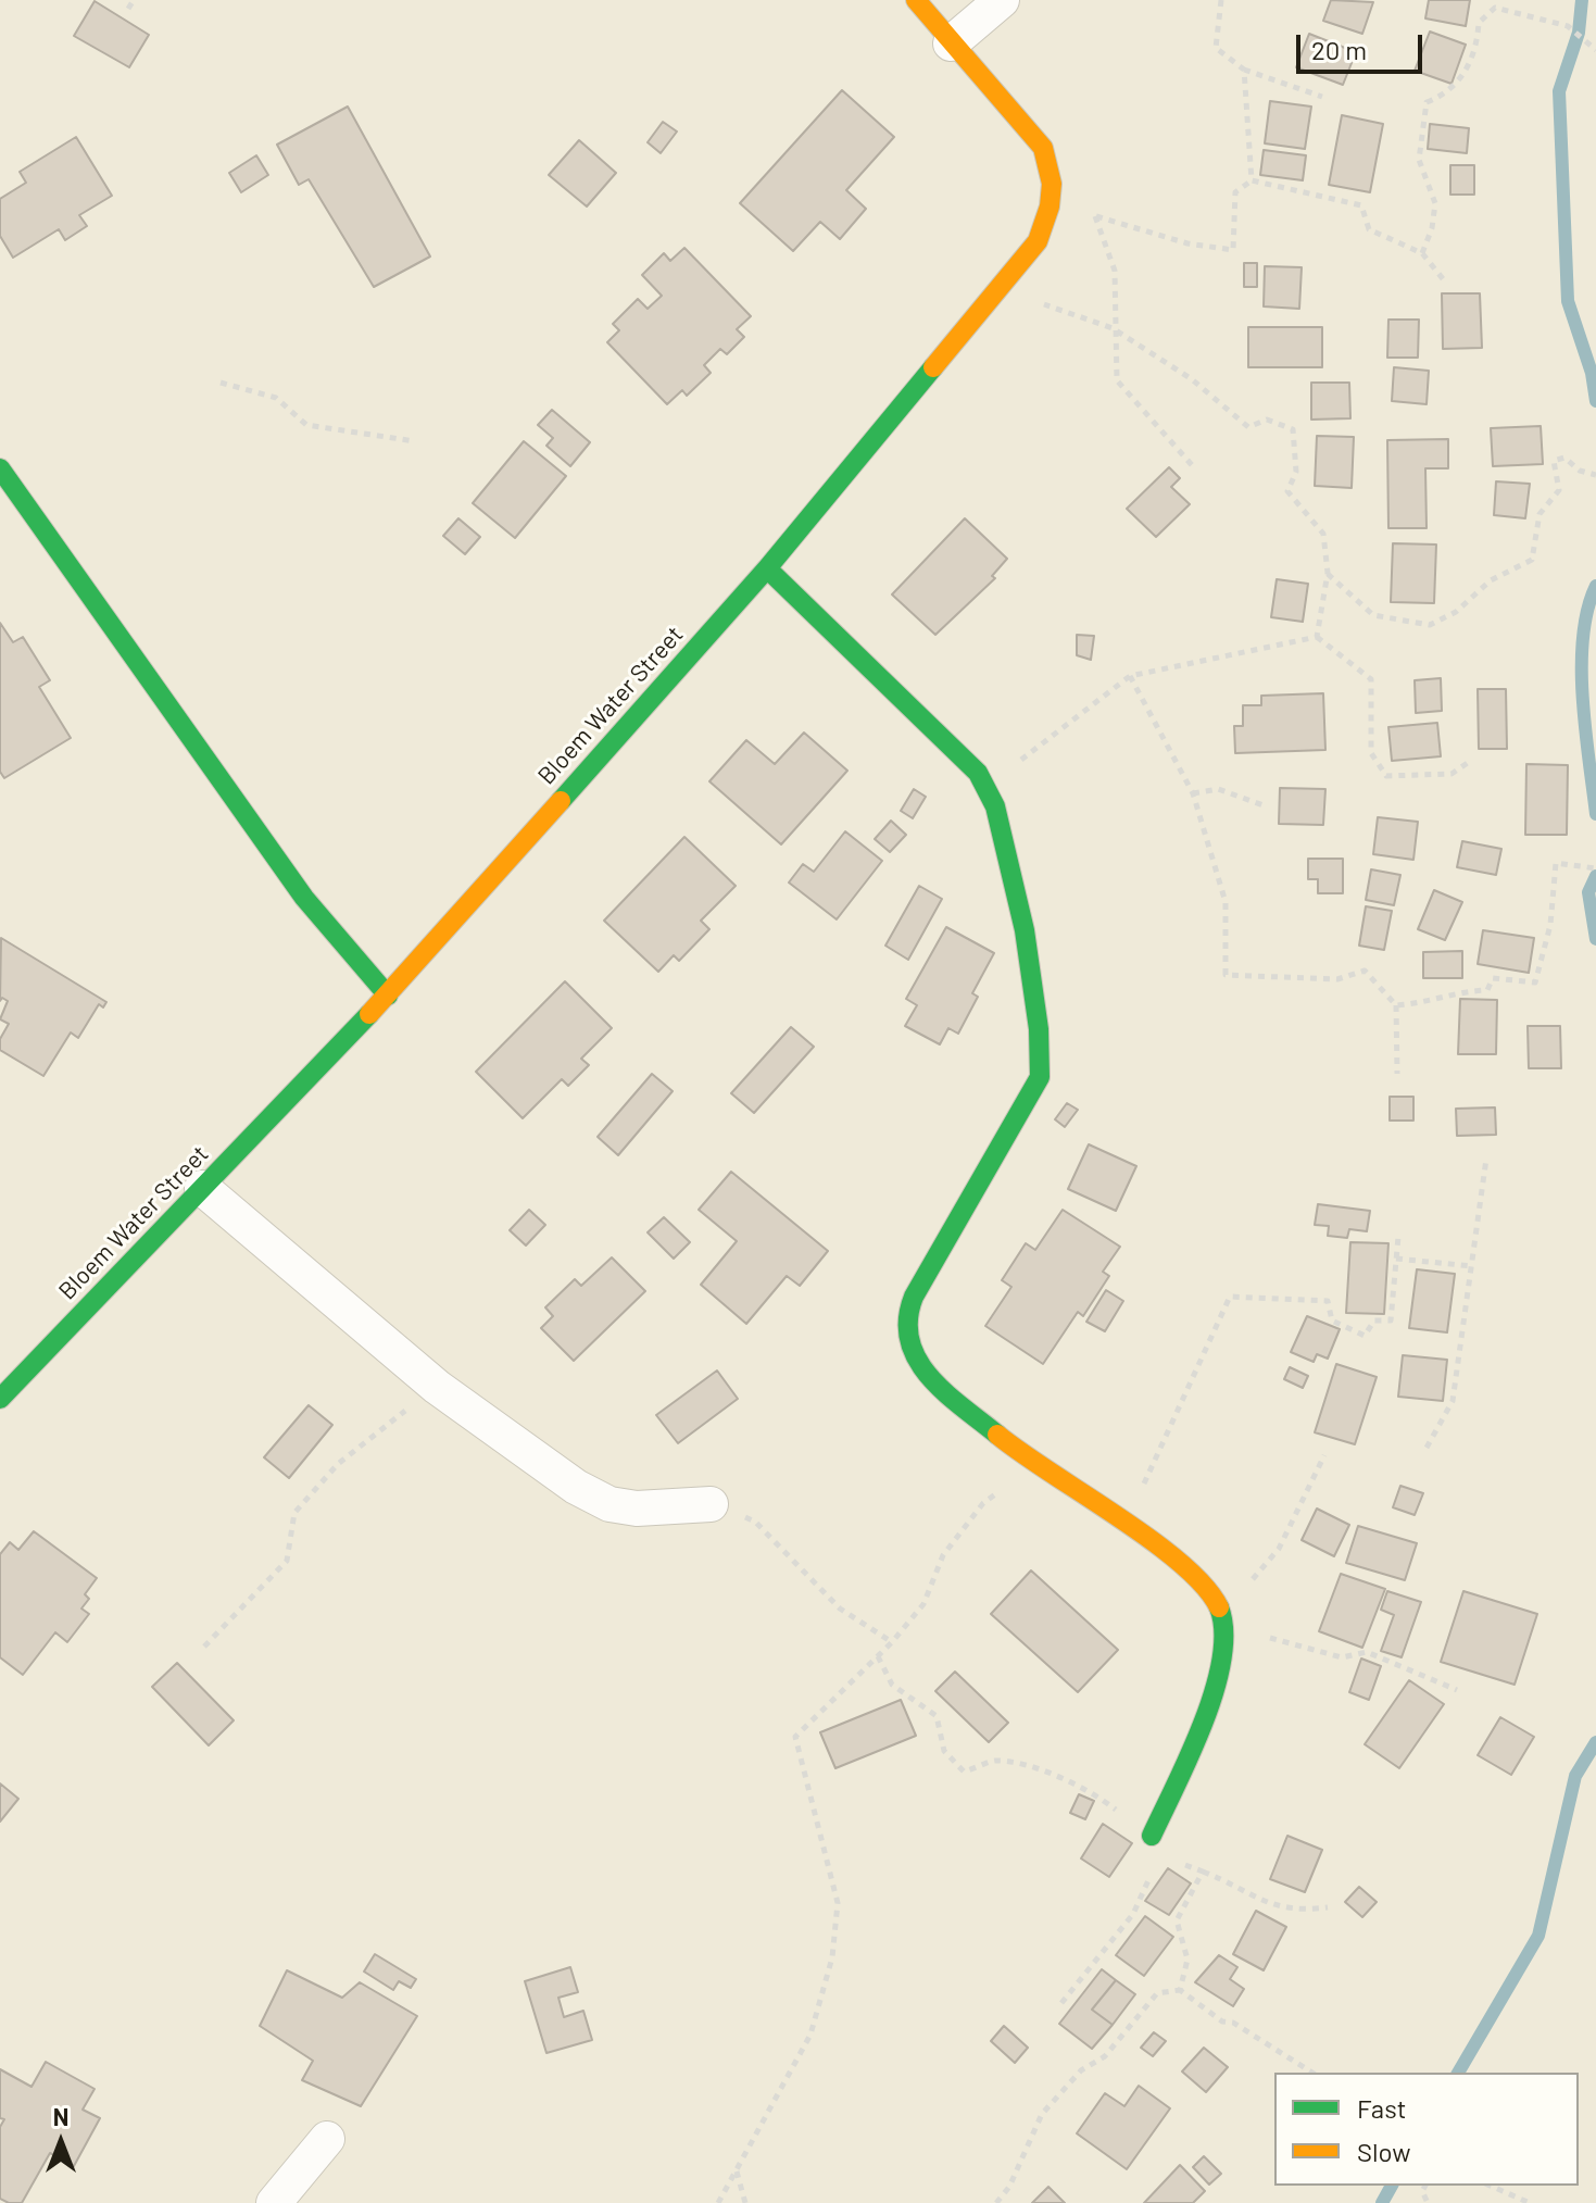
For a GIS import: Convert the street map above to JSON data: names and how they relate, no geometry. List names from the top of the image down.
{
  "streets": {
    "street": ["Bloem Water Street"]
  },
  "legend": ["Fast", "Slow"],
  "scale_bar": "20 m",
  "north": "top"
}
